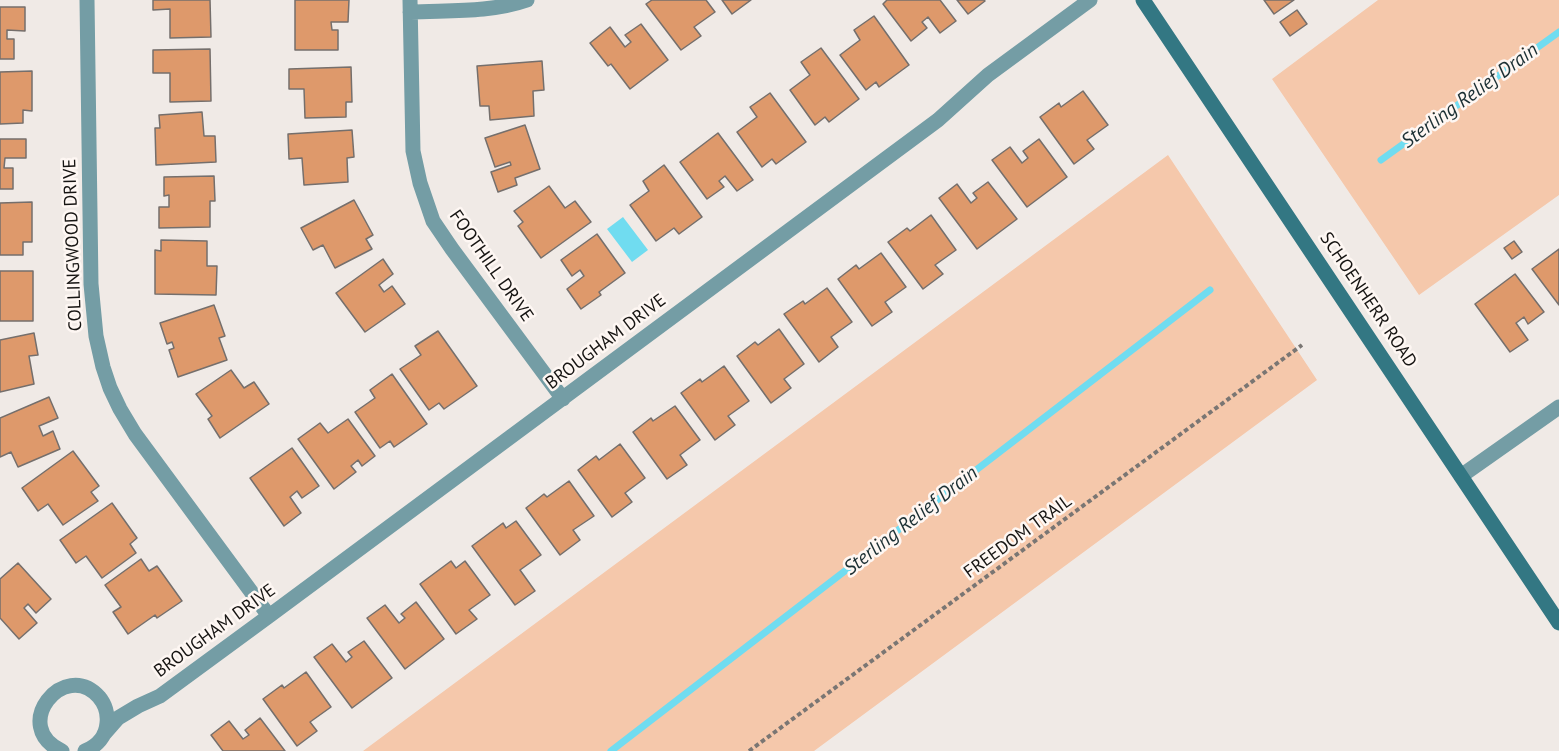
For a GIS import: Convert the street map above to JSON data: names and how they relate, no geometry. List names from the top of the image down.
{
  "streets": {
    "main road": ["SCHOENHERR ROAD"],
    "street": ["COLLINGWOOD DRIVE", "FOOTHILL DRIVE", "BROUGHAM DRIVE"],
    "path": ["FREEDOM TRAIL"]
  },
  "crossings": [
    ["COLLINGWOOD DRIVE", "BROUGHAM DRIVE"],
    ["FOOTHILL DRIVE", "BROUGHAM DRIVE"]
  ],
  "water": ["Sterling Relief Drain"]
}
